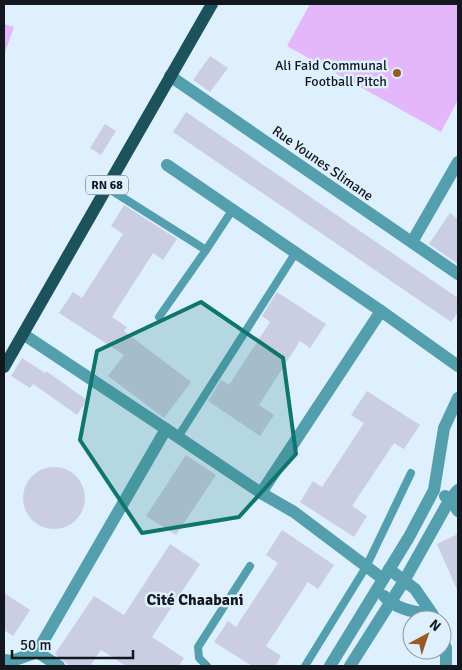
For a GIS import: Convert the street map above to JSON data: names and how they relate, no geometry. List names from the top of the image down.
{
  "streets": {
    "main road": ["RN 68"],
    "street": ["Rue Younes Slimane"]
  },
  "crossings": [
    ["Rue Younes Slimane", "RN 68"]
  ],
  "districts": ["Cité Chaabani"],
  "places": ["Ali Faid Communal Football Pitch"],
  "scale_bar": "50 m",
  "north": "top right"
}
